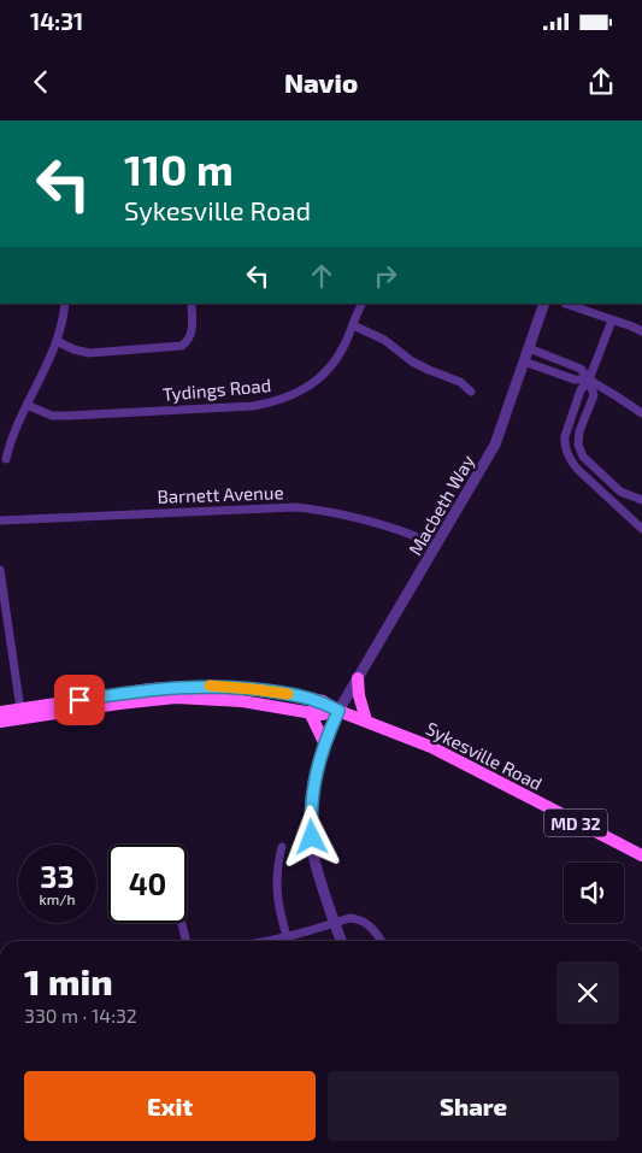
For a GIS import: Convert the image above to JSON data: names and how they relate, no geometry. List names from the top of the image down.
{
  "streets": {
    "main road": ["Sykesville Road", "MD 32"],
    "street": ["Tydings Road", "Barnett Avenue", "Macbeth Way"]
  },
  "crossings": [
    ["Barnett Avenue", "Macbeth Way"],
    ["Macbeth Way", "Sykesville Road"]
  ],
  "page": {
    "status": "14:31",
    "header": "Navio",
    "turn": ["110 m", "Sykesville Road"],
    "speed": "33 km/h",
    "limit": "40",
    "heading": ["1 min", "330 m · 14:32"],
    "buttons": ["Exit", "Share"]
  }
}
